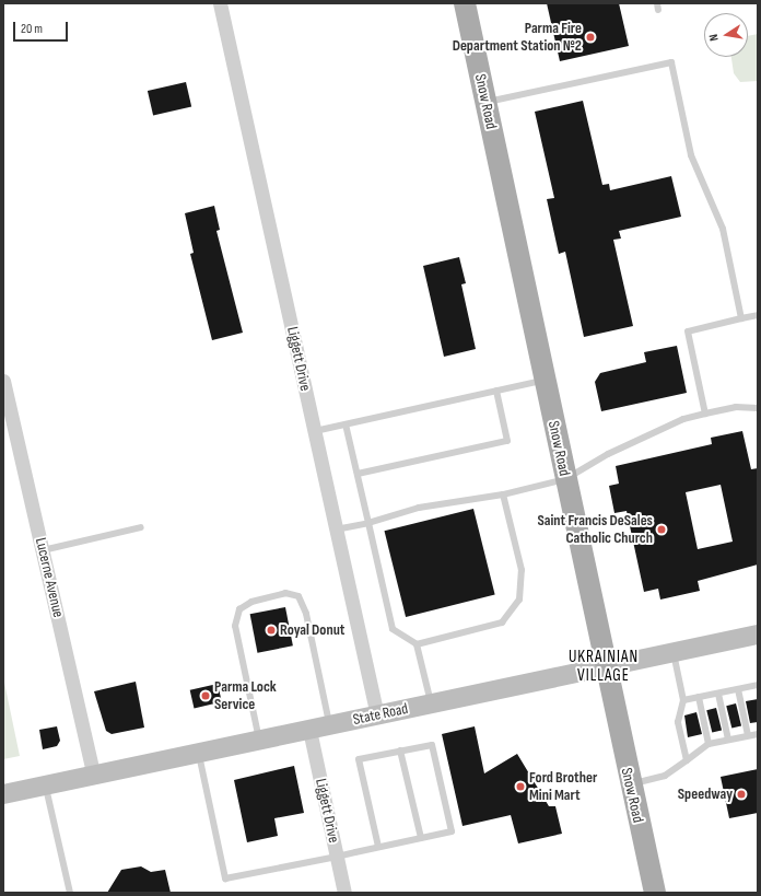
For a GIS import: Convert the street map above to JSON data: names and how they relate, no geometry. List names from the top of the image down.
{
  "streets": {
    "main road": ["Snow Road", "State Road"],
    "street": ["Liggett Drive", "Lucerne Avenue"]
  },
  "crossings": [
    ["Snow Road", "State Road"],
    ["Liggett Drive", "State Road"],
    ["Lucerne Avenue", "State Road"]
  ],
  "districts": ["UKRAINIAN VILLAGE"],
  "places": [
    "Parma Fire Department Station №2",
    "Saint Francis DeSales Catholic Church",
    "Royal Donut",
    "Parma Lock Service",
    "Ford Brother Mini Mart",
    "Speedway"
  ],
  "scale_bar": "20 m",
  "north": "left"
}
